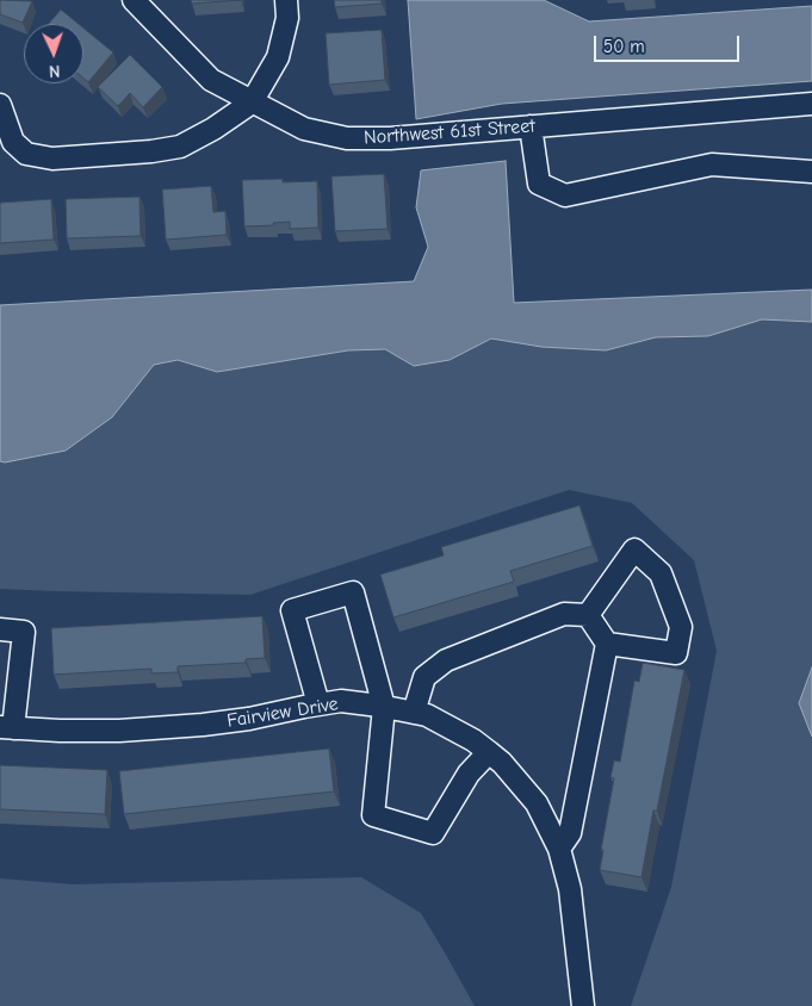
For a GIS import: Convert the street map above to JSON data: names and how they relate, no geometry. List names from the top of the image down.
{
  "streets": {
    "street": ["Northwest 61st Street", "Fairview Drive"]
  },
  "scale_bar": "50 m",
  "north": "bottom"
}
